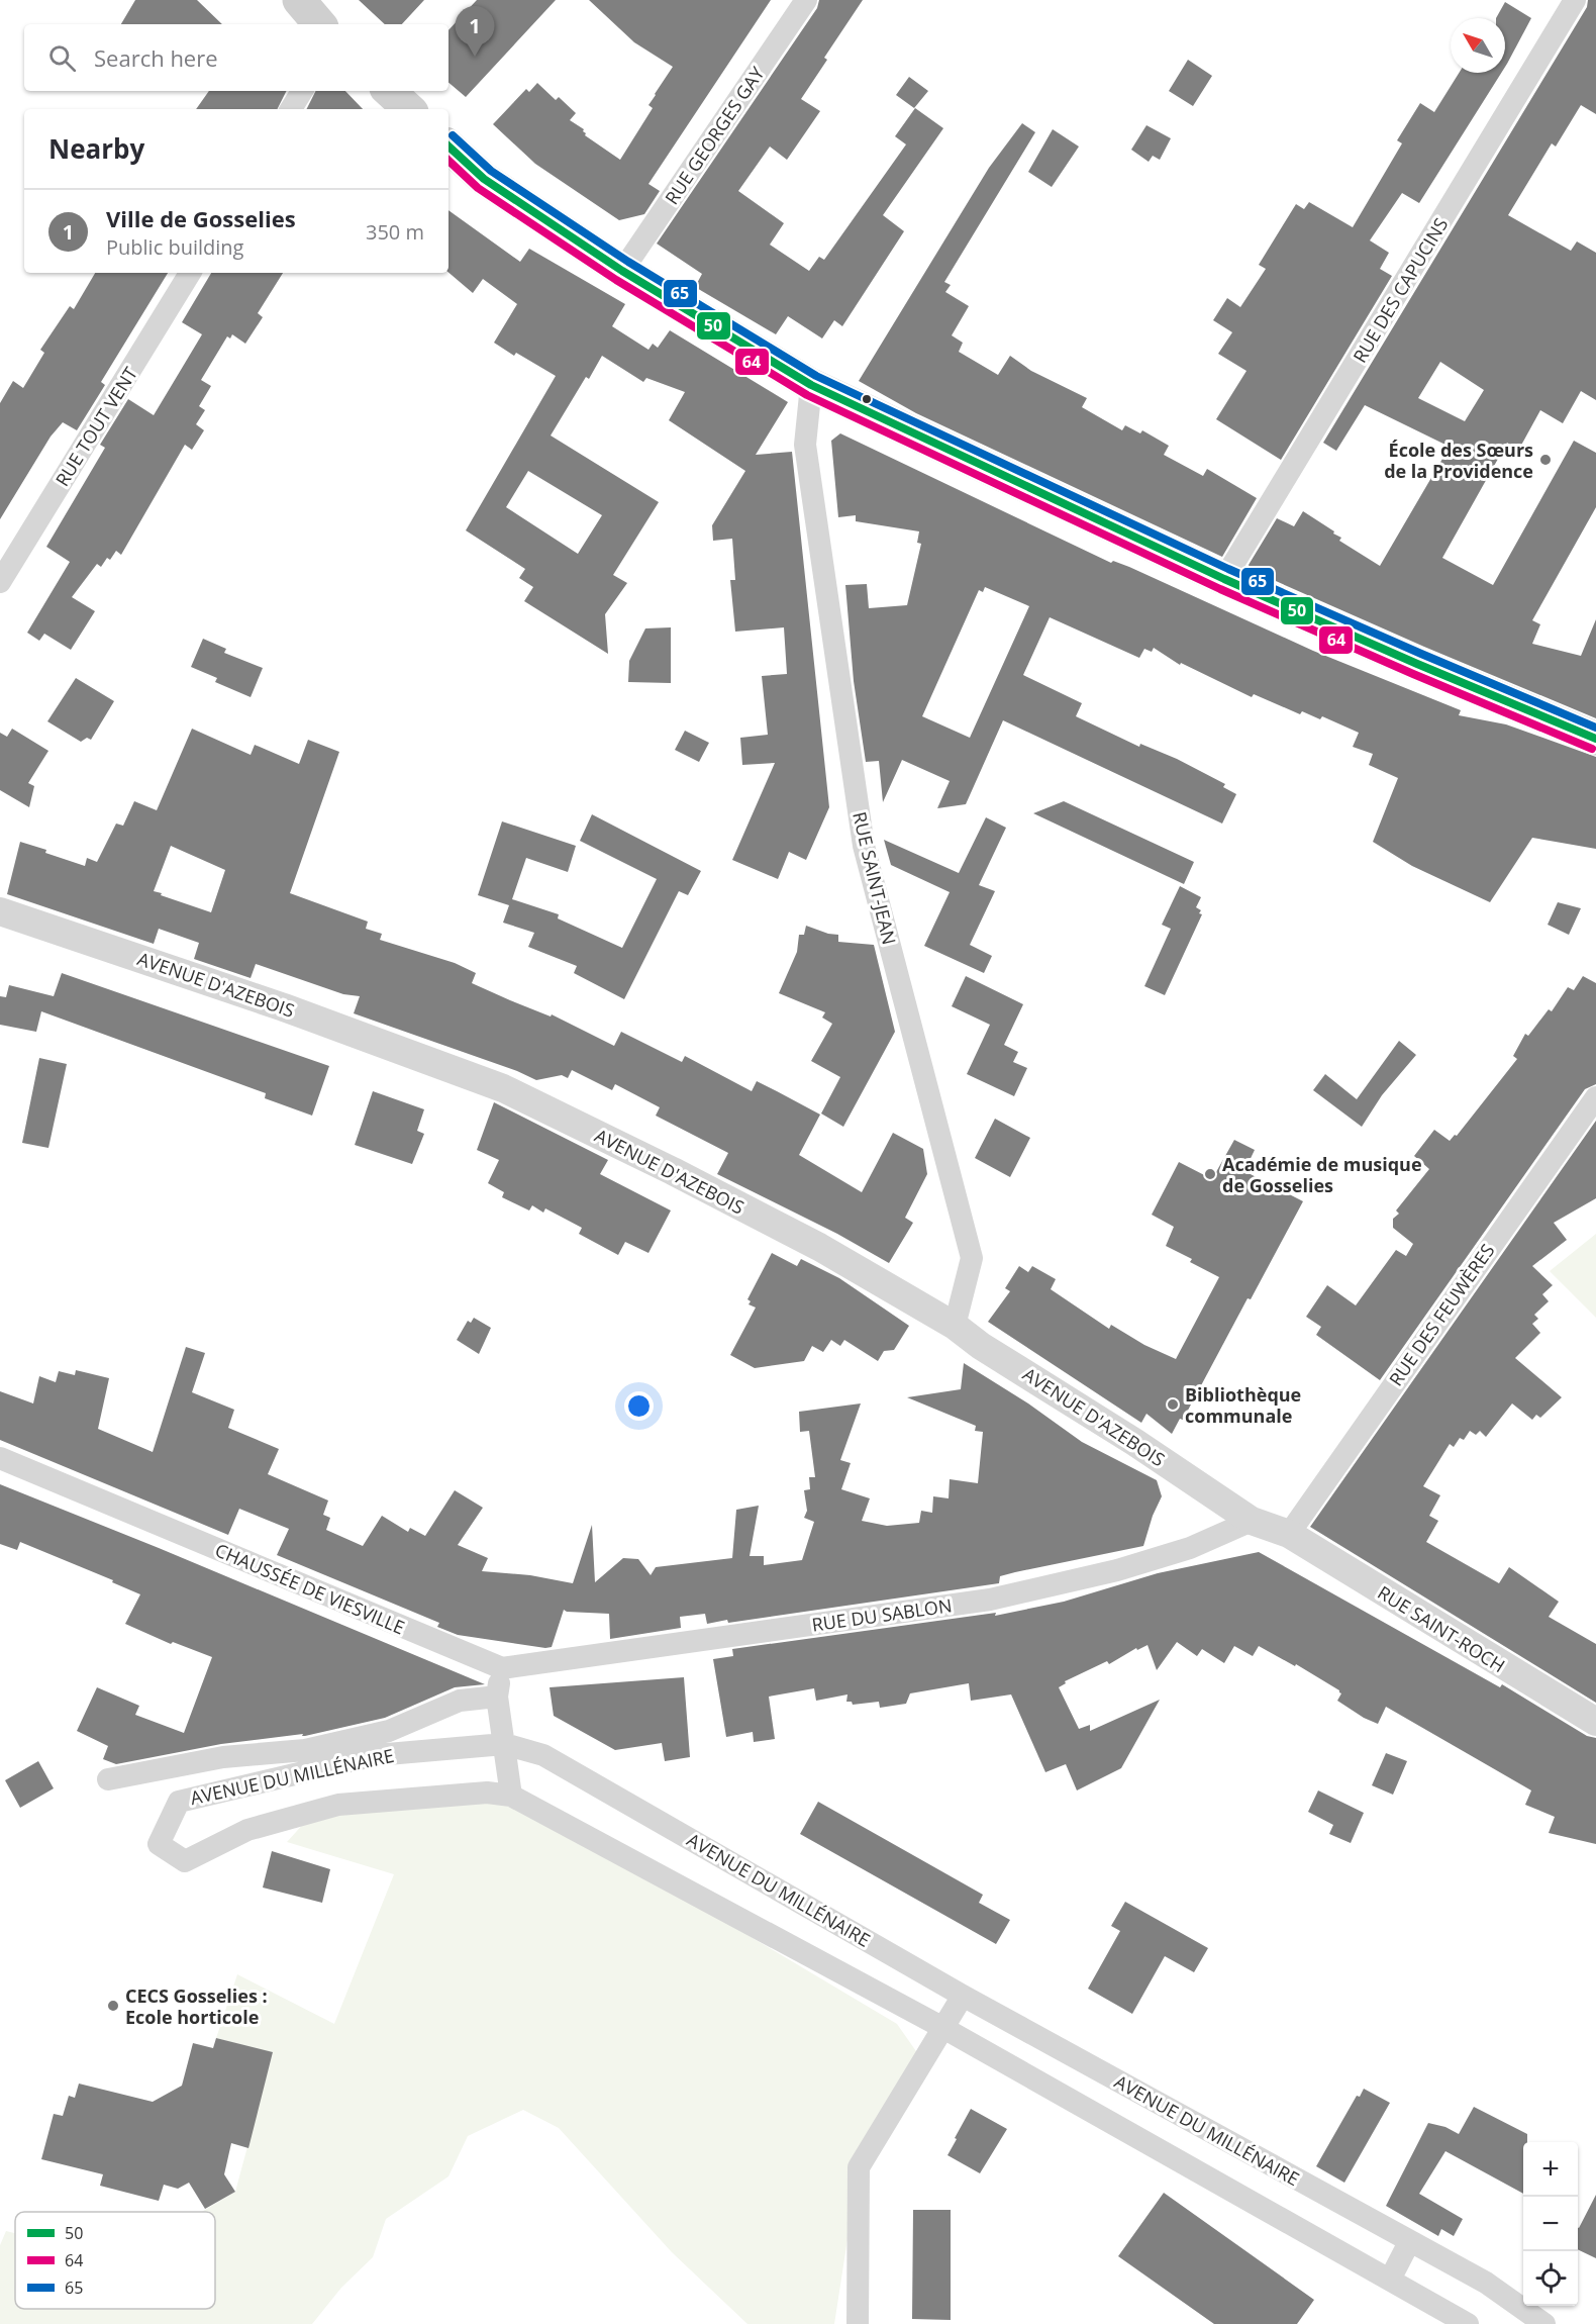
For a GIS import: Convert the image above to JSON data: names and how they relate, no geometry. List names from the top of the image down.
{
  "streets": {
    "street": [
      "RUE GEORGES GAY",
      "RUE DES CAPUCINS",
      "RUE TOUT VENT",
      "RUE SAINT-JEAN",
      "AVENUE D'AZEBOIS",
      "RUE DES FEUWÈRES",
      "CHAUSSÉE DE VIESVILLE",
      "RUE DU SABLON",
      "RUE SAINT-ROCH",
      "AVENUE DU MILLÉNAIRE"
    ]
  },
  "crossings": [
    ["RUE SAINT-JEAN", "AVENUE D'AZEBOIS"],
    ["AVENUE D'AZEBOIS", "RUE DES FEUWÈRES"],
    ["AVENUE D'AZEBOIS", "RUE DU SABLON"],
    ["AVENUE D'AZEBOIS", "RUE SAINT-ROCH"],
    ["RUE DES FEUWÈRES", "RUE SAINT-ROCH"],
    ["CHAUSSÉE DE VIESVILLE", "RUE DU SABLON"]
  ],
  "places": [
    "École des Sœurs de la Providence",
    "Académie de musique de Gosselies",
    "Bibliothèque communale",
    "CECS Gosselies : Ecole horticole"
  ],
  "lines": ["transit line 65", "transit line 50", "transit line 64"],
  "legend": ["50", "64", "65"],
  "north": "top left",
  "page": {
    "pins": "1",
    "search": "Search here",
    "heading": "Nearby",
    "list": [
      {
        "mark": "1",
        "name": "Ville de Gosselies",
        "note": "Public building",
        "value": "350 m"
      }
    ],
    "map_buttons": ["+", "−"]
  }
}
